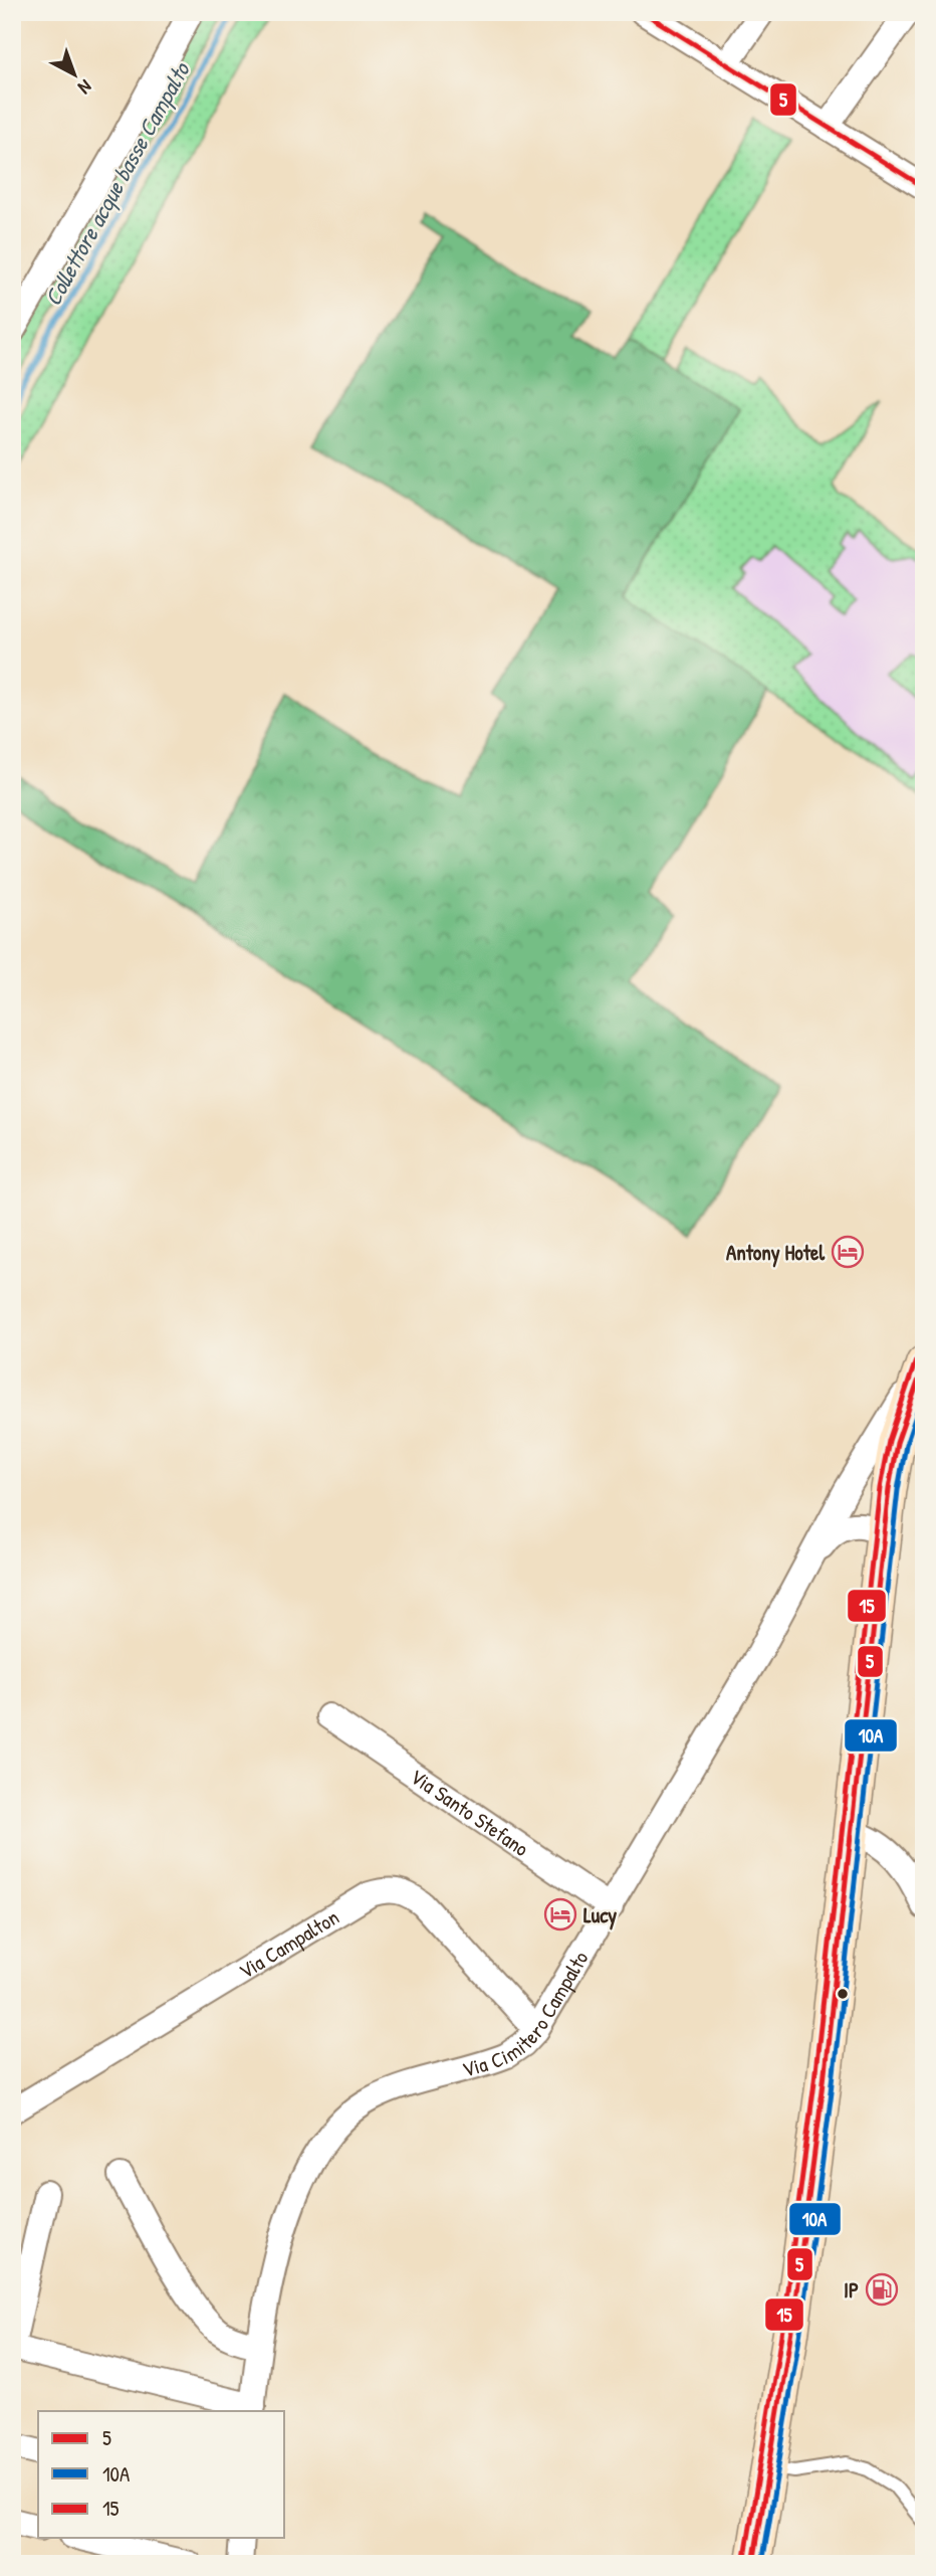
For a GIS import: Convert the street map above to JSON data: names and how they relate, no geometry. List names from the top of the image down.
{
  "streets": {
    "street": ["Via Santo Stefano", "Via Campalton", "Via Cimitero Campalto"]
  },
  "crossings": [
    ["Via Santo Stefano", "Via Cimitero Campalto"],
    ["Via Campalton", "Via Cimitero Campalto"]
  ],
  "water": ["Collettore acque basse Campalto"],
  "places": {
    "hotel": ["Antony Hotel", "Lucy"],
    "fuel station": ["IP"]
  },
  "lines": ["transit line 5", "transit line 15", "transit line 10A"],
  "legend": ["5", "10A", "15"],
  "north": "bottom right"
}
